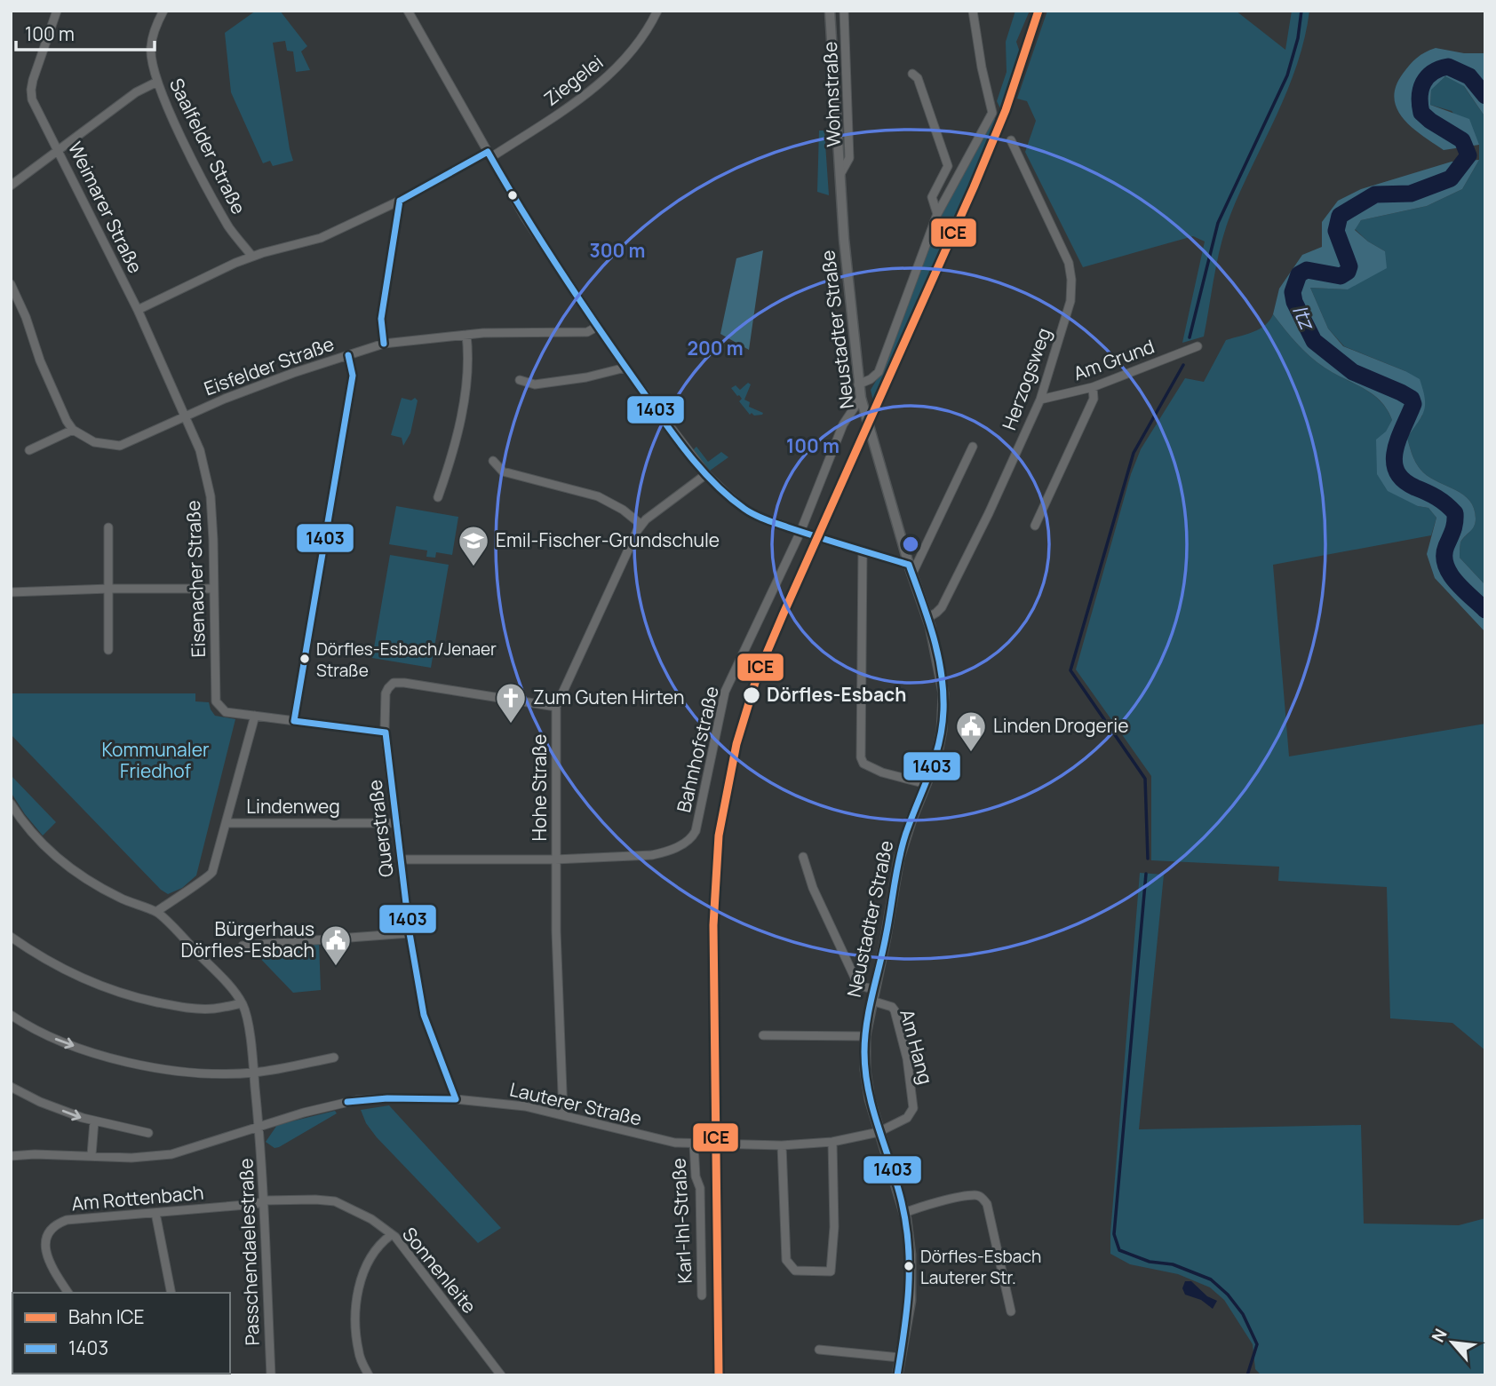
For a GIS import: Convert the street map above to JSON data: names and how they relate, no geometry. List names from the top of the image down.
{
  "streets": {
    "street": [
      "Ziegelei",
      "Wohnstraße",
      "Saalfelder Straße",
      "Weimarer Straße",
      "Neustadter Straße",
      "Am Grund",
      "Eisfelder Straße",
      "Herzogsweg",
      "Eisenacher Straße",
      "Bahnhofstraße",
      "Hohe Straße",
      "Lindenweg",
      "Querstraße",
      "Am Hang",
      "Lauterer Straße",
      "Am Rottenbach",
      "Karl-Ihl-Straße",
      "Passchendaelestraße",
      "Sonnenleite"
    ]
  },
  "crossings": [
    ["Wohnstraße", "Neustadter Straße"],
    ["Weimarer Straße", "Eisfelder Straße"],
    ["Weimarer Straße", "Eisenacher Straße"],
    ["Neustadter Straße", "Herzogsweg"],
    ["Neustadter Straße", "Bahnhofstraße"],
    ["Neustadter Straße", "Am Hang"],
    ["Neustadter Straße", "Lauterer Straße"],
    ["Am Grund", "Herzogsweg"],
    ["Eisfelder Straße", "Eisenacher Straße"],
    ["Eisenacher Straße", "Querstraße"],
    ["Bahnhofstraße", "Hohe Straße"],
    ["Hohe Straße", "Querstraße"],
    ["Hohe Straße", "Lauterer Straße"],
    ["Lindenweg", "Querstraße"],
    ["Querstraße", "Lauterer Straße"],
    ["Am Hang", "Lauterer Straße"],
    ["Lauterer Straße", "Karl-Ihl-Straße"],
    ["Lauterer Straße", "Passchendaelestraße"],
    ["Am Rottenbach", "Passchendaelestraße"],
    ["Am Rottenbach", "Sonnenleite"],
    ["Passchendaelestraße", "Sonnenleite"]
  ],
  "water": ["Itz"],
  "parks": ["Kommunaler Friedhof"],
  "places": {
    "school or university": ["Emil-Fischer-Grundschule"],
    "other": ["Dörfles-Esbach/Jenaer Straße", "Dörfles-Esbach", "Dörfles-Esbach Lauterer Str."],
    "church": ["Zum Guten Hirten"],
    "public building": ["Linden Drogerie", "Bürgerhaus Dörfles-Esbach"]
  },
  "lines": ["rail line ICE", "transit line 1403"],
  "legend": ["Bahn ICE", "1403"],
  "scale_bar": "100 m",
  "north": "top left",
  "rings": ["300 m", "200 m", "100 m"]
}
